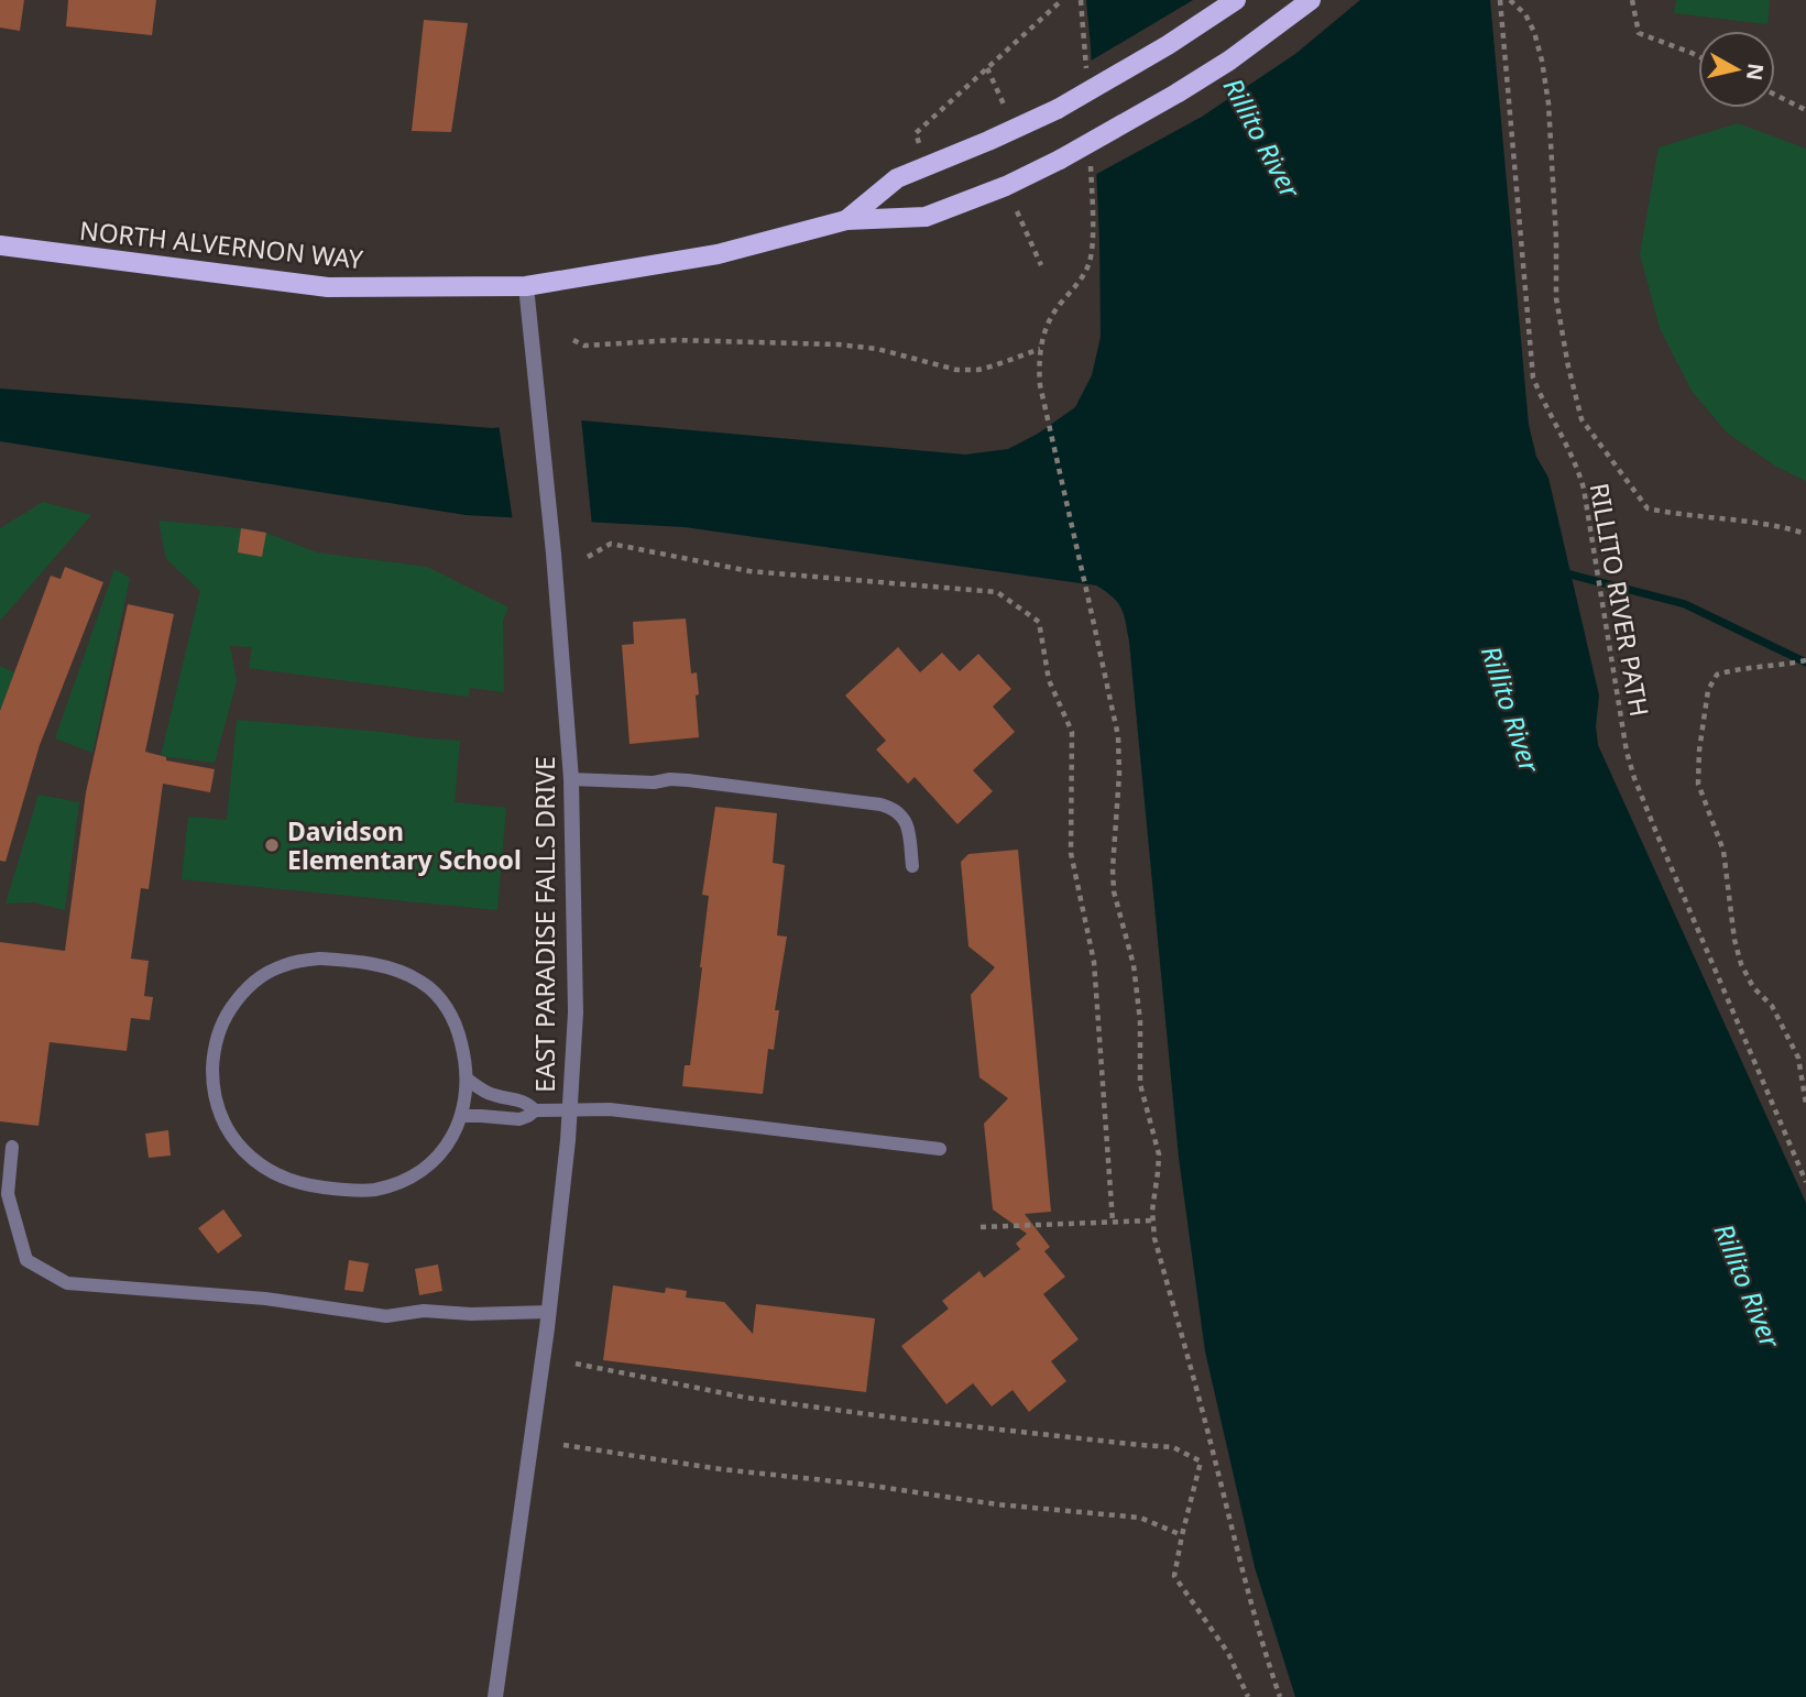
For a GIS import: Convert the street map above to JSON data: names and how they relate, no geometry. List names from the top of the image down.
{
  "streets": {
    "main road": ["NORTH ALVERNON WAY"],
    "street": ["EAST PARADISE FALLS DRIVE"],
    "path": ["RILLITO RIVER PATH"]
  },
  "crossings": [
    ["NORTH ALVERNON WAY", "EAST PARADISE FALLS DRIVE"]
  ],
  "water": ["Rillito River"],
  "places": ["Davidson Elementary School"],
  "north": "right"
}
